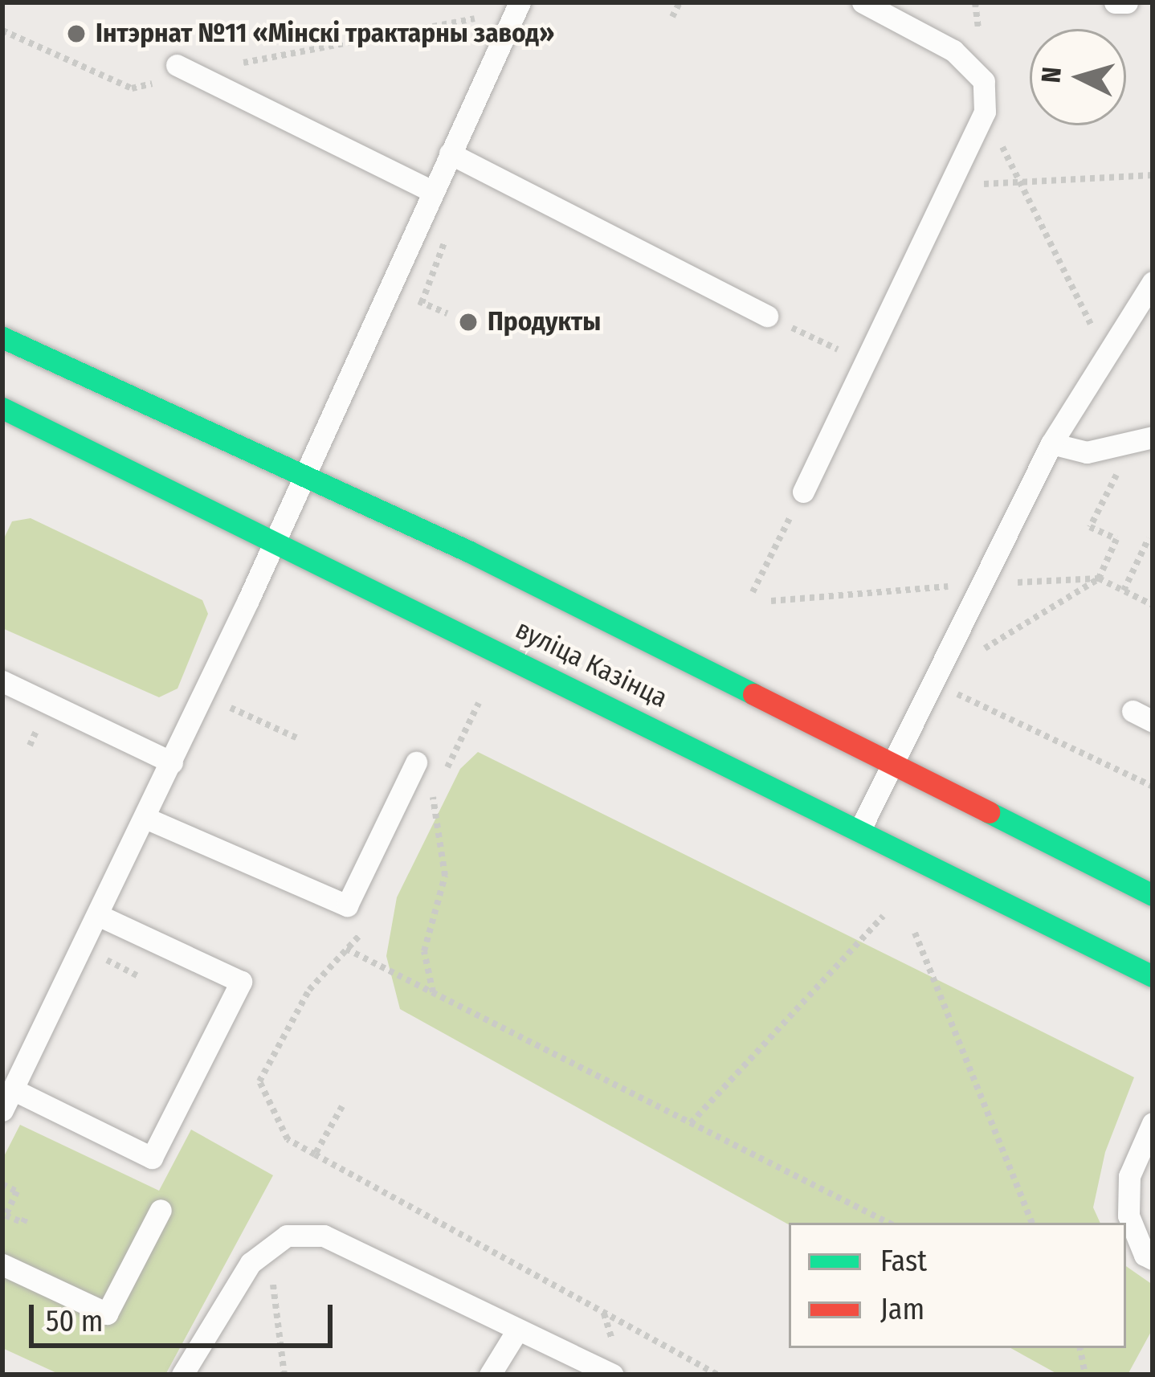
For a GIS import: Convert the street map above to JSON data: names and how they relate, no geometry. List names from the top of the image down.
{
  "streets": {
    "main road": ["вуліца Казінца"]
  },
  "places": ["Інтэрнат №11 «Мінскі трактарны завод»", "Продукты"],
  "legend": ["Fast", "Jam"],
  "scale_bar": "50 m",
  "north": "left"
}
